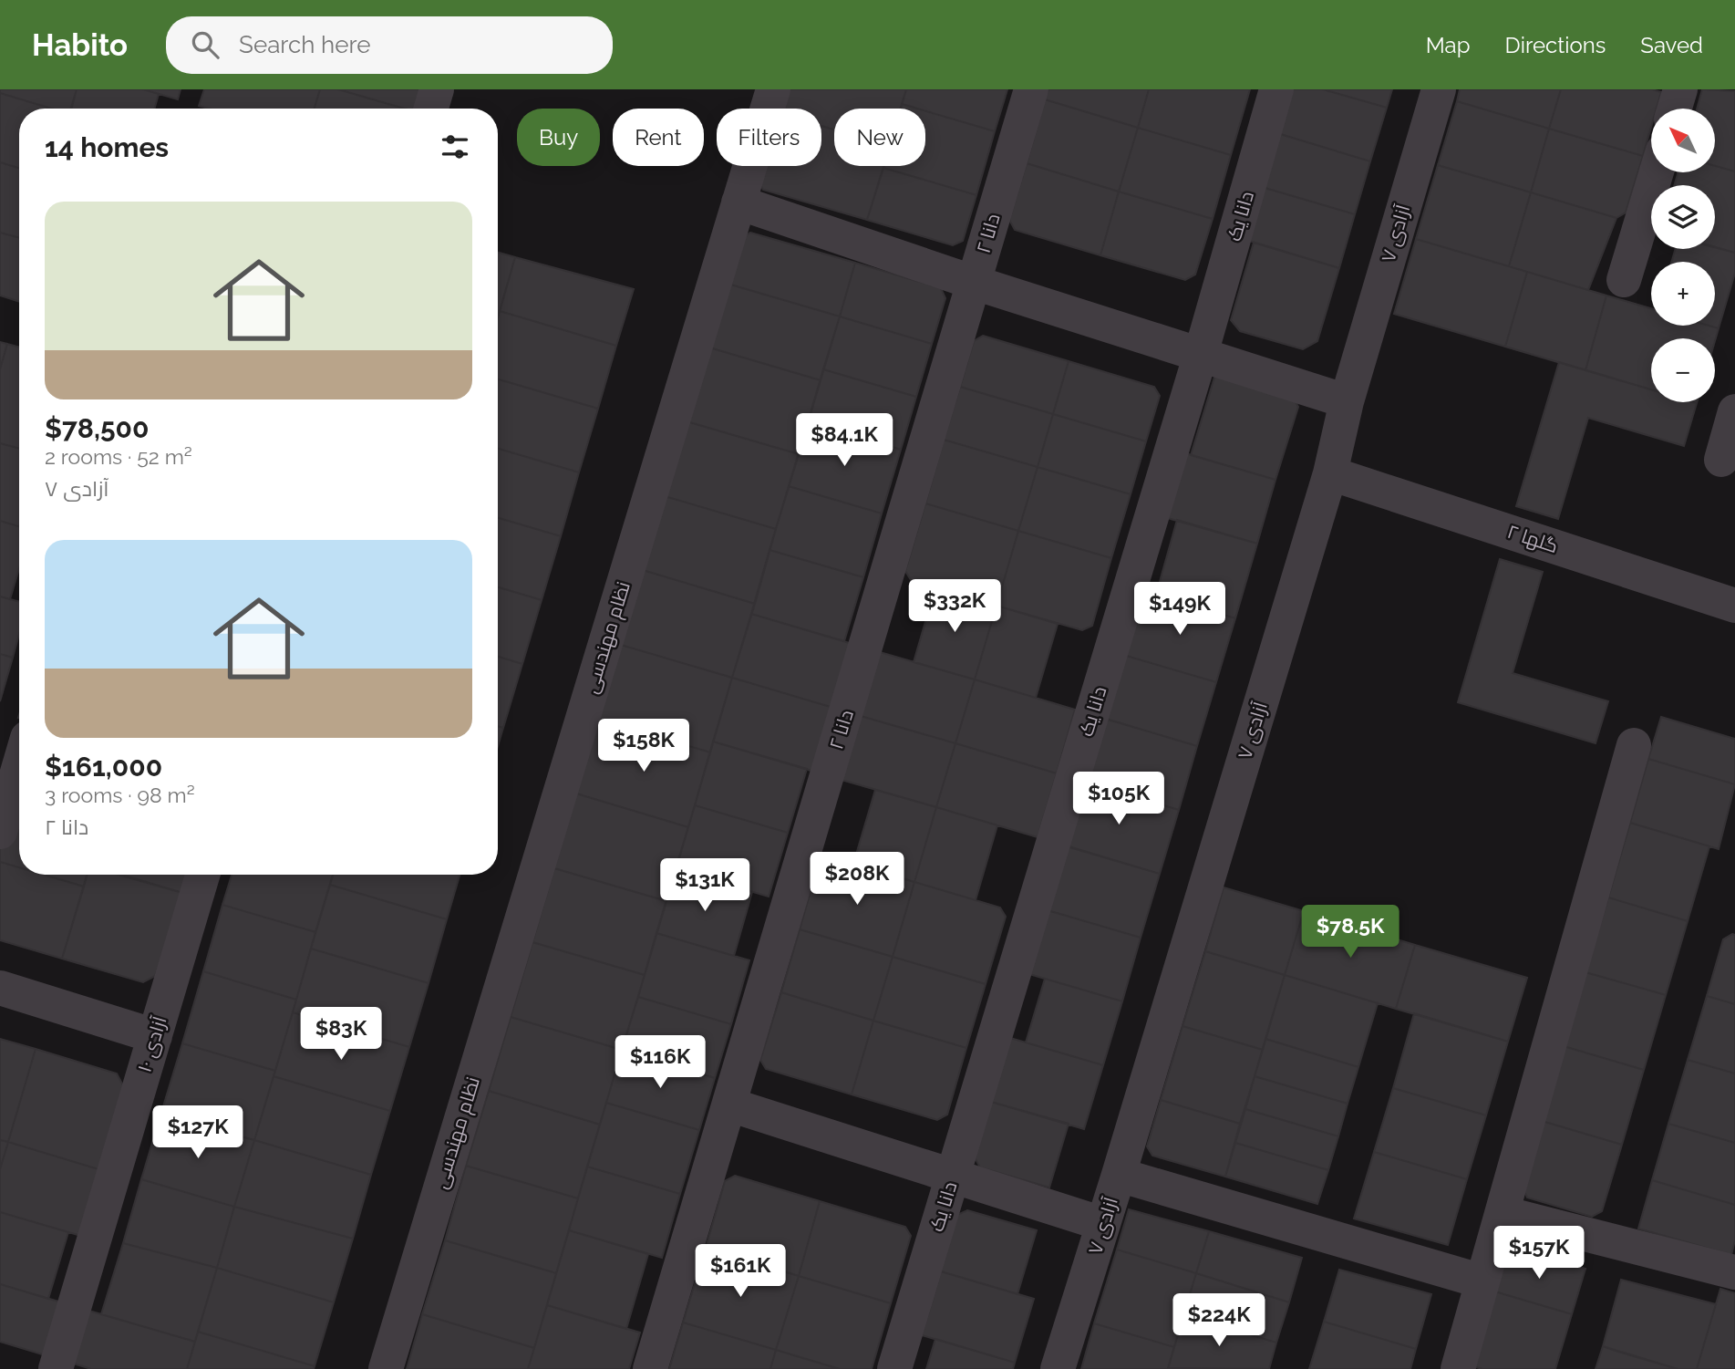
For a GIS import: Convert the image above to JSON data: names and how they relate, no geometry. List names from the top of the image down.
{
  "streets": {
    "street": [
      "دانا یک",
      "دانا ۲",
      "آزادی ۷",
      "گلها ۲",
      "نظام مهندسی",
      "آزادی ۱۰"
    ]
  },
  "crossings": [
    ["آزادی ۷", "گلها ۲"]
  ],
  "north": "top left",
  "page": {
    "header": "Habito",
    "search": "Search here",
    "nav": ["Map", "Directions", "Saved"],
    "map_buttons": ["+", "−"],
    "chip": [
      "Buy",
      "Rent",
      "Filters",
      "New"
    ],
    "heading": "14 homes",
    "list": [
      {
        "name": "$78,500",
        "note": "2 rooms · 52 m² · آزادی ۷"
      },
      {
        "name": "$161,000",
        "note": "3 rooms · 98 m² · دانا ۲"
      }
    ],
    "price": [
      "$84.1K",
      "$332K",
      "$149K",
      "$158K",
      "$105K",
      "$208K",
      "$131K",
      "$78.5K",
      "$83K",
      "$116K",
      "$127K",
      "$157K",
      "$161K",
      "$224K"
    ]
  }
}
